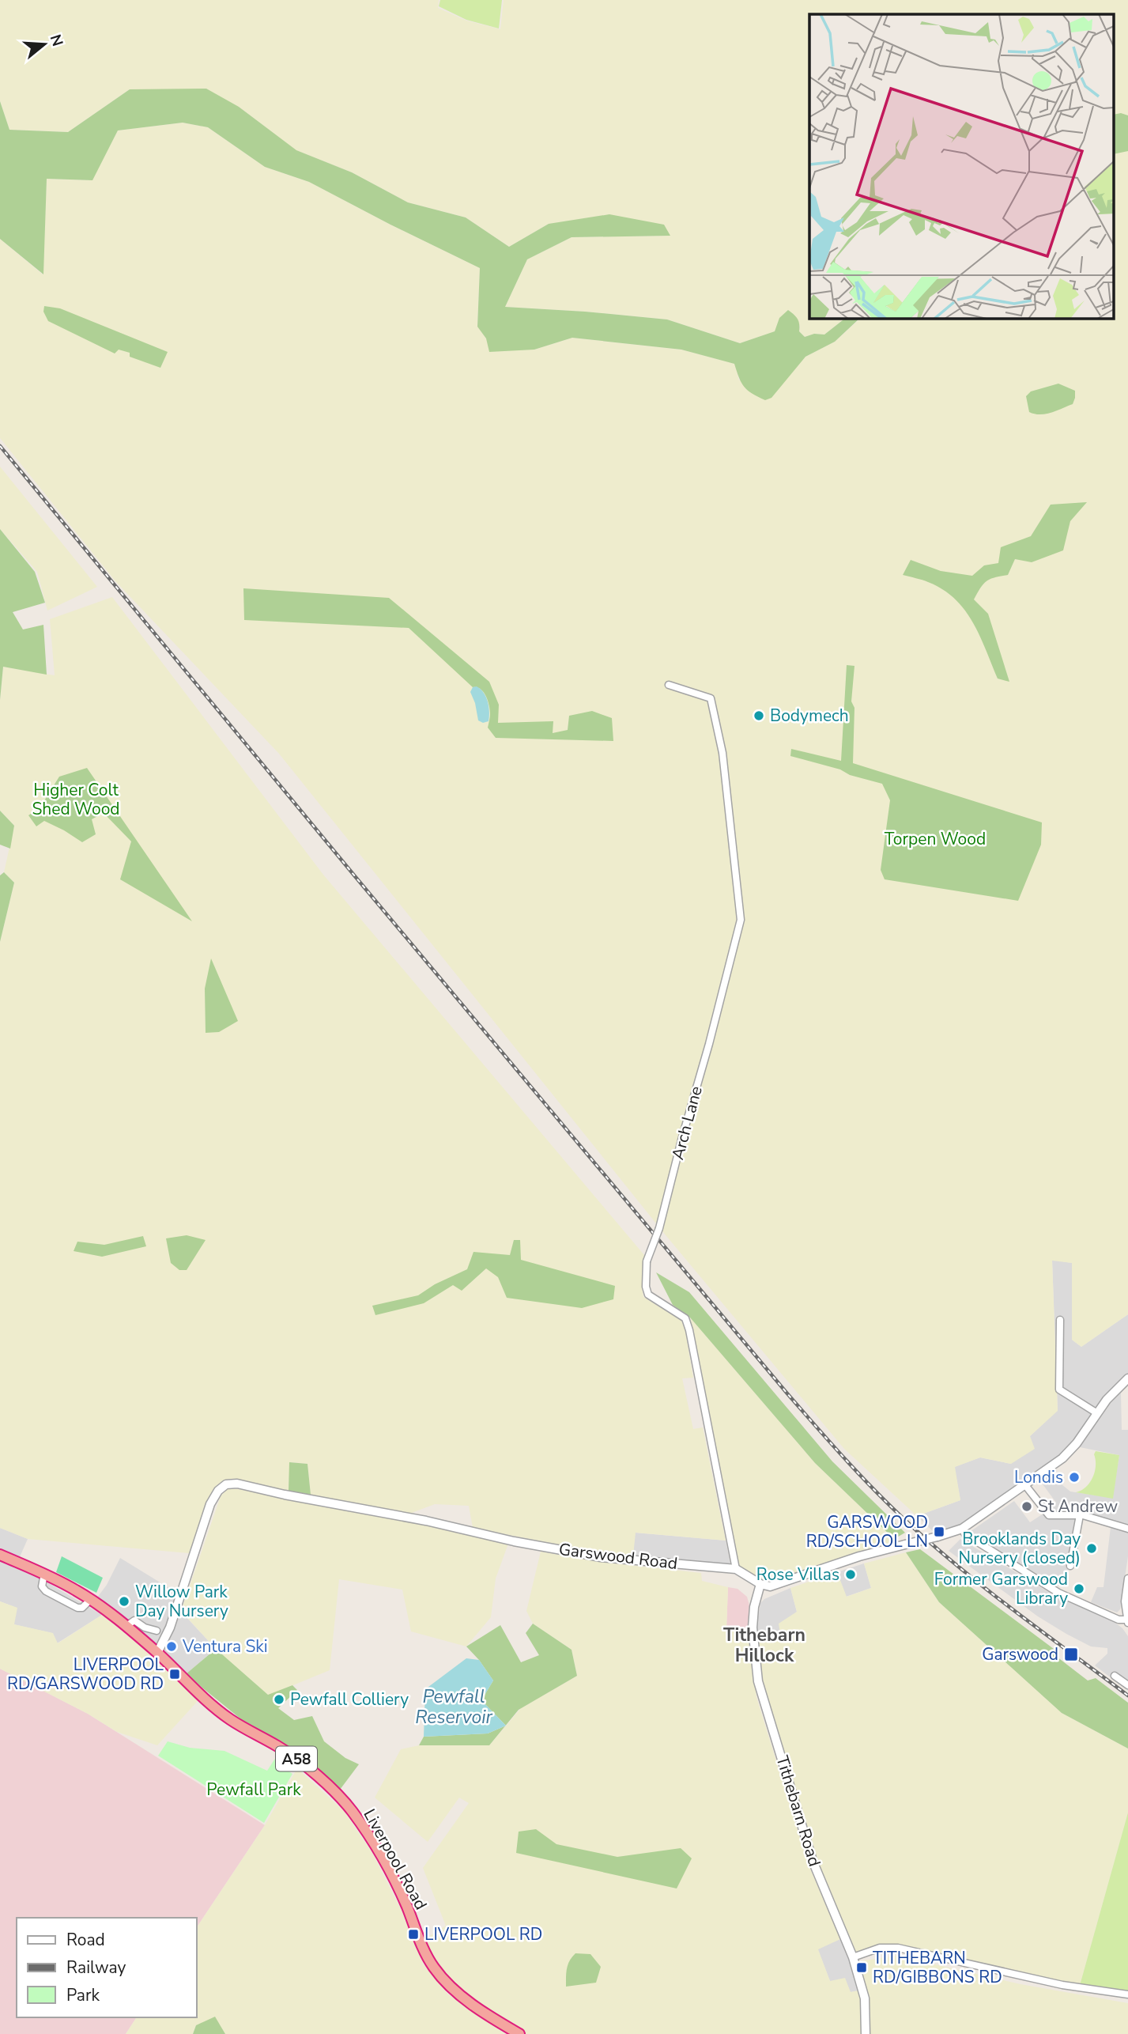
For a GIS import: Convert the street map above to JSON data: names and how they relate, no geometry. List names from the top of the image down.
{
  "streets": {
    "highway": ["A58", "Liverpool Road"],
    "street": ["Arch Lane", "Garswood Road", "Tithebarn Road"]
  },
  "crossings": [
    ["Arch Lane", "Garswood Road"],
    ["Garswood Road", "Tithebarn Road"],
    ["Garswood Road", "Liverpool Road"]
  ],
  "districts": ["Tithebarn Hillock"],
  "water": ["Pewfall Reservoir"],
  "parks": ["Higher Colt Shed Wood", "Torpen Wood", "Pewfall Park"],
  "places": {
    "other": [
      "Bodymech",
      "Londis",
      "St Andrew",
      "Brooklands Day Nursery (closed)",
      "Rose Villas",
      "Former Garswood Library",
      "Willow Park Day Nursery",
      "Ventura Ski",
      "Pewfall Colliery"
    ],
    "transit": [
      "GARSWOOD RD/SCHOOL LN",
      "Garswood",
      "LIVERPOOL RD/GARSWOOD RD",
      "LIVERPOOL RD",
      "TITHEBARN RD/GIBBONS RD"
    ]
  },
  "legend": ["Road", "Railway", "Park"],
  "north": "right"
}
